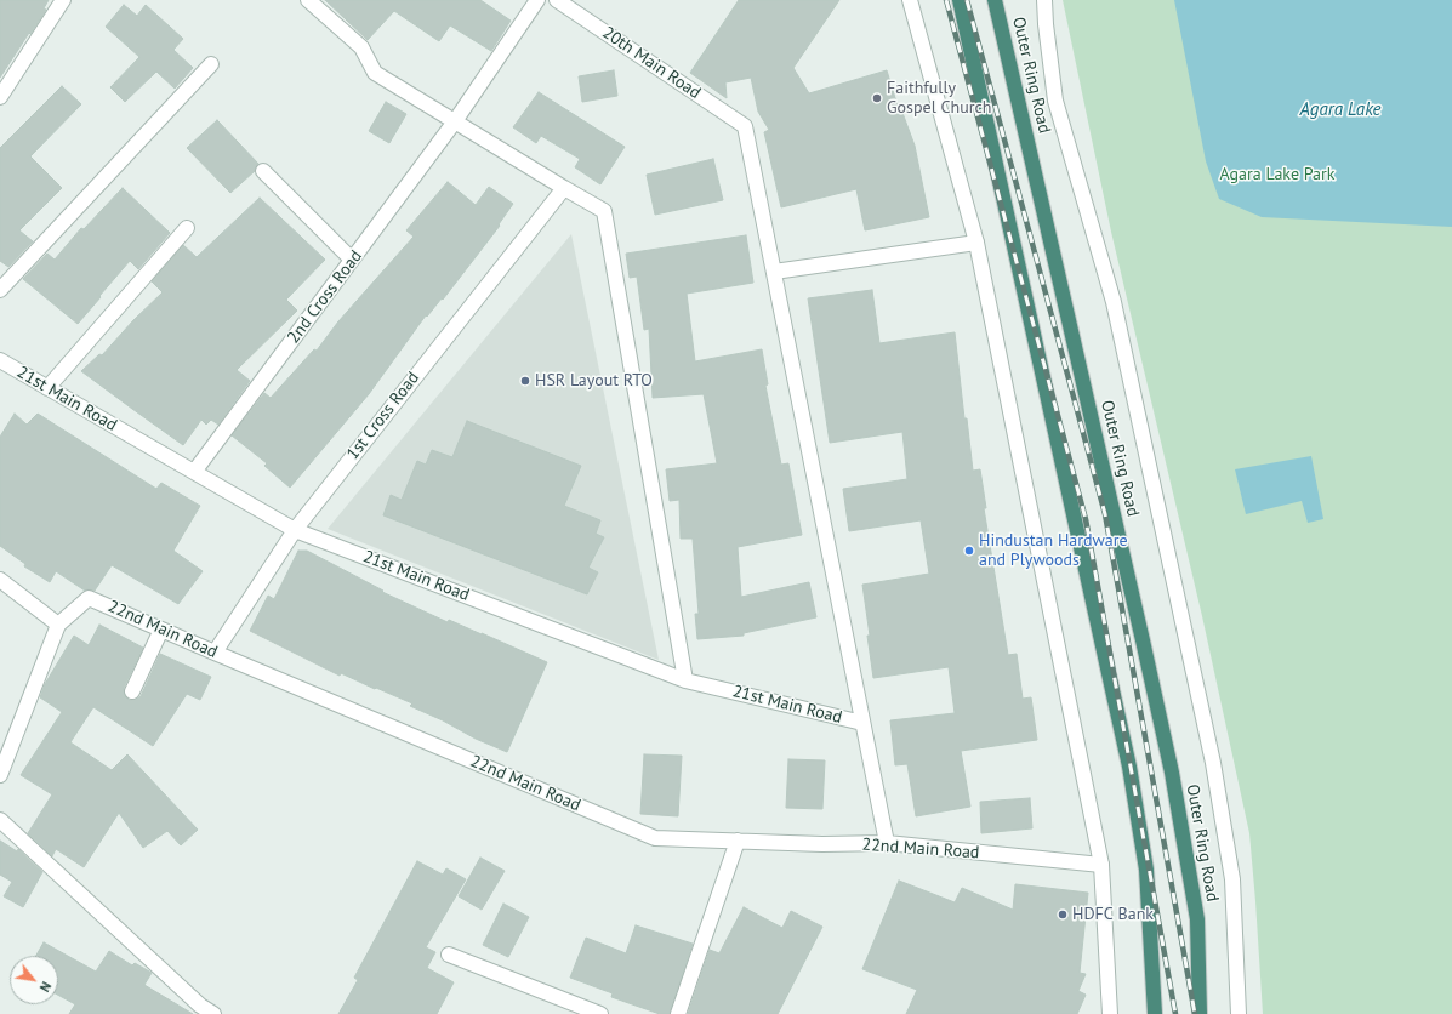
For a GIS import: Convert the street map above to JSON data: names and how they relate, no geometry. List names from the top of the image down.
{
  "streets": {
    "highway": ["Outer Ring Road"],
    "street": [
      "20th Main Road",
      "2nd Cross Road",
      "21st Main Road",
      "1st Cross Road",
      "22nd Main Road"
    ]
  },
  "crossings": [
    ["2nd Cross Road", "21st Main Road"],
    ["21st Main Road", "1st Cross Road"],
    ["1st Cross Road", "22nd Main Road"]
  ],
  "water": ["Agara Lake"],
  "parks": ["Agara Lake Park"],
  "places": [
    "Faithfully Gospel Church",
    "HSR Layout RTO",
    "Hindustan Hardware and Plywoods",
    "HDFC Bank"
  ],
  "north": "bottom right"
}
